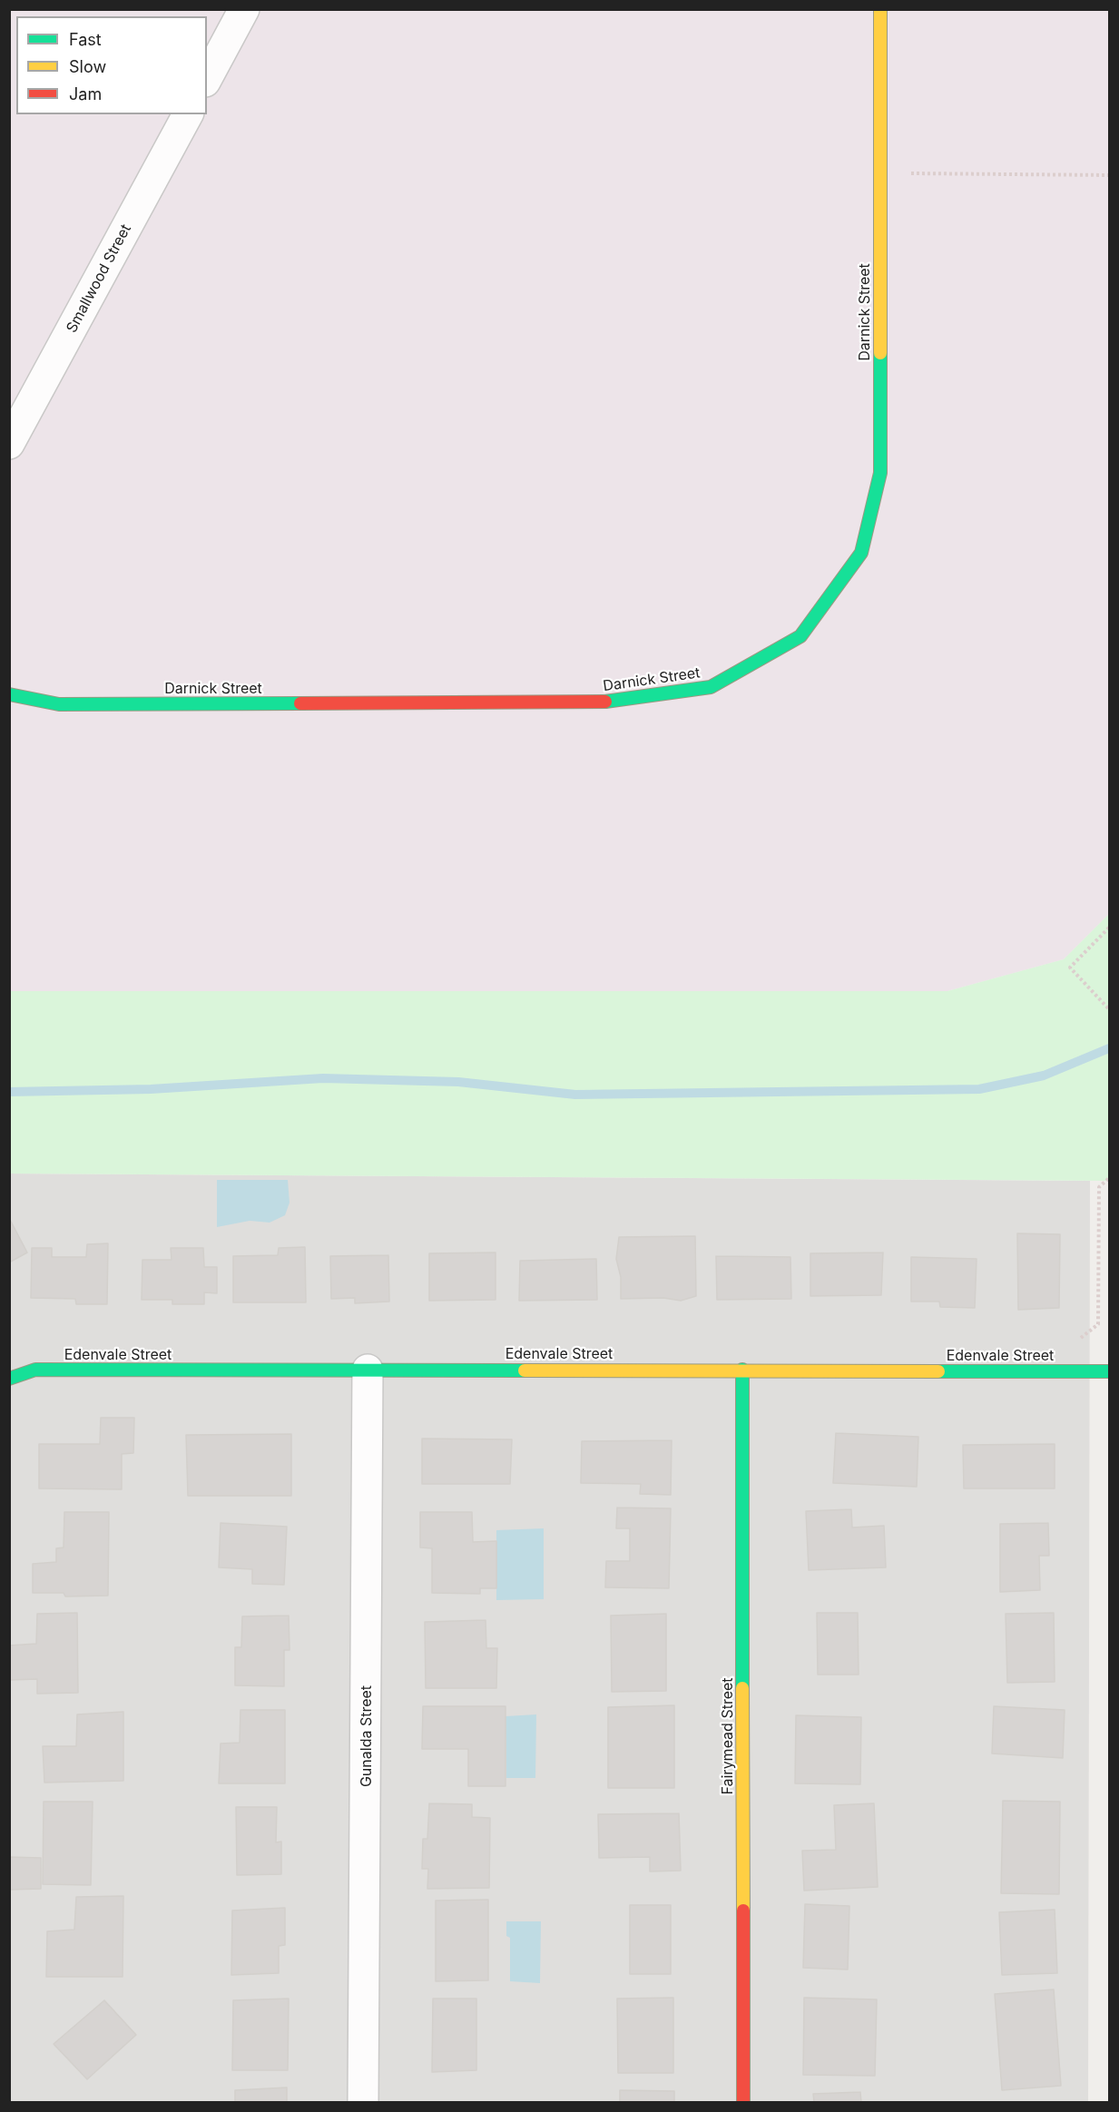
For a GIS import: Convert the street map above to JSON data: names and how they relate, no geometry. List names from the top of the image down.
{
  "streets": {
    "street": [
      "Smallwood Street",
      "Darnick Street",
      "Edenvale Street",
      "Gunalda Street",
      "Fairymead Street"
    ]
  },
  "crossings": [
    ["Edenvale Street", "Gunalda Street"],
    ["Edenvale Street", "Fairymead Street"]
  ],
  "legend": ["Fast", "Slow", "Jam"]
}
